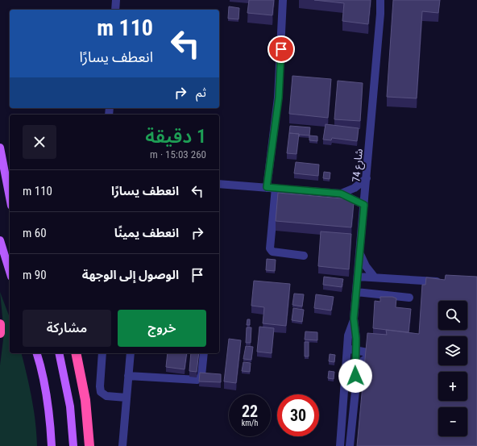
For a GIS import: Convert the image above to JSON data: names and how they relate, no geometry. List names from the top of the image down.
{
  "streets": {
    "street": ["شارع 74"]
  },
  "page": {
    "turn": ["110 m", "انعطف يسارًا"],
    "then": "ثم",
    "heading": ["1 دقيقة", "260 m · 15:03"],
    "list": [
      {
        "name": "انعطف يسارًا",
        "value": "110 m"
      },
      {
        "name": "انعطف يمينًا",
        "value": "60 m"
      },
      {
        "name": "الوصول إلى الوجهة",
        "value": "90 m"
      }
    ],
    "map_buttons": ["+", "−"],
    "buttons": ["خروج", "مشاركة"],
    "speed": "22 km/h",
    "limit": "30"
  }
}
